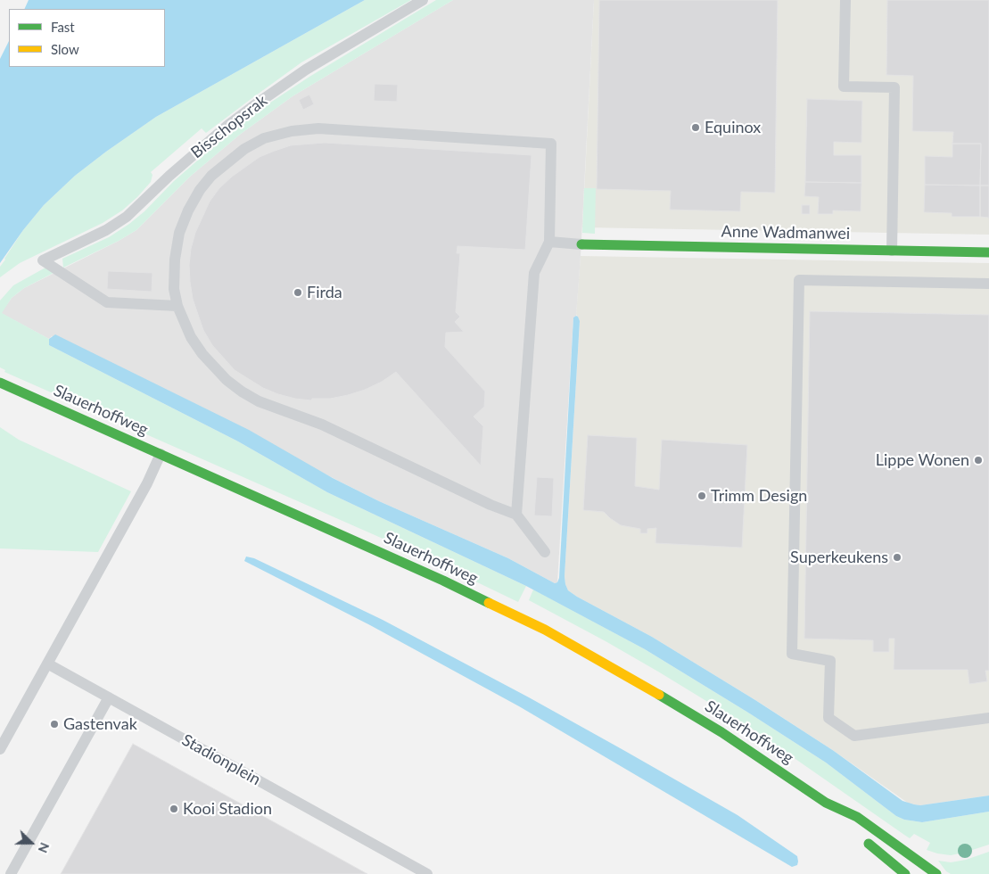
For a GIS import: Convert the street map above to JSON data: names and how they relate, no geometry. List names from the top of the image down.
{
  "streets": {
    "main road": ["Anne Wadmanwei", "Slauerhoffweg"],
    "lane": ["Bisschopsrak", "Stadionplein"]
  },
  "places": [
    "Equinox",
    "Firda",
    "Lippe Wonen",
    "Trimm Design",
    "Superkeukens",
    "Gastenvak",
    "Kooi Stadion"
  ],
  "legend": ["Fast", "Slow"],
  "north": "right"
}
